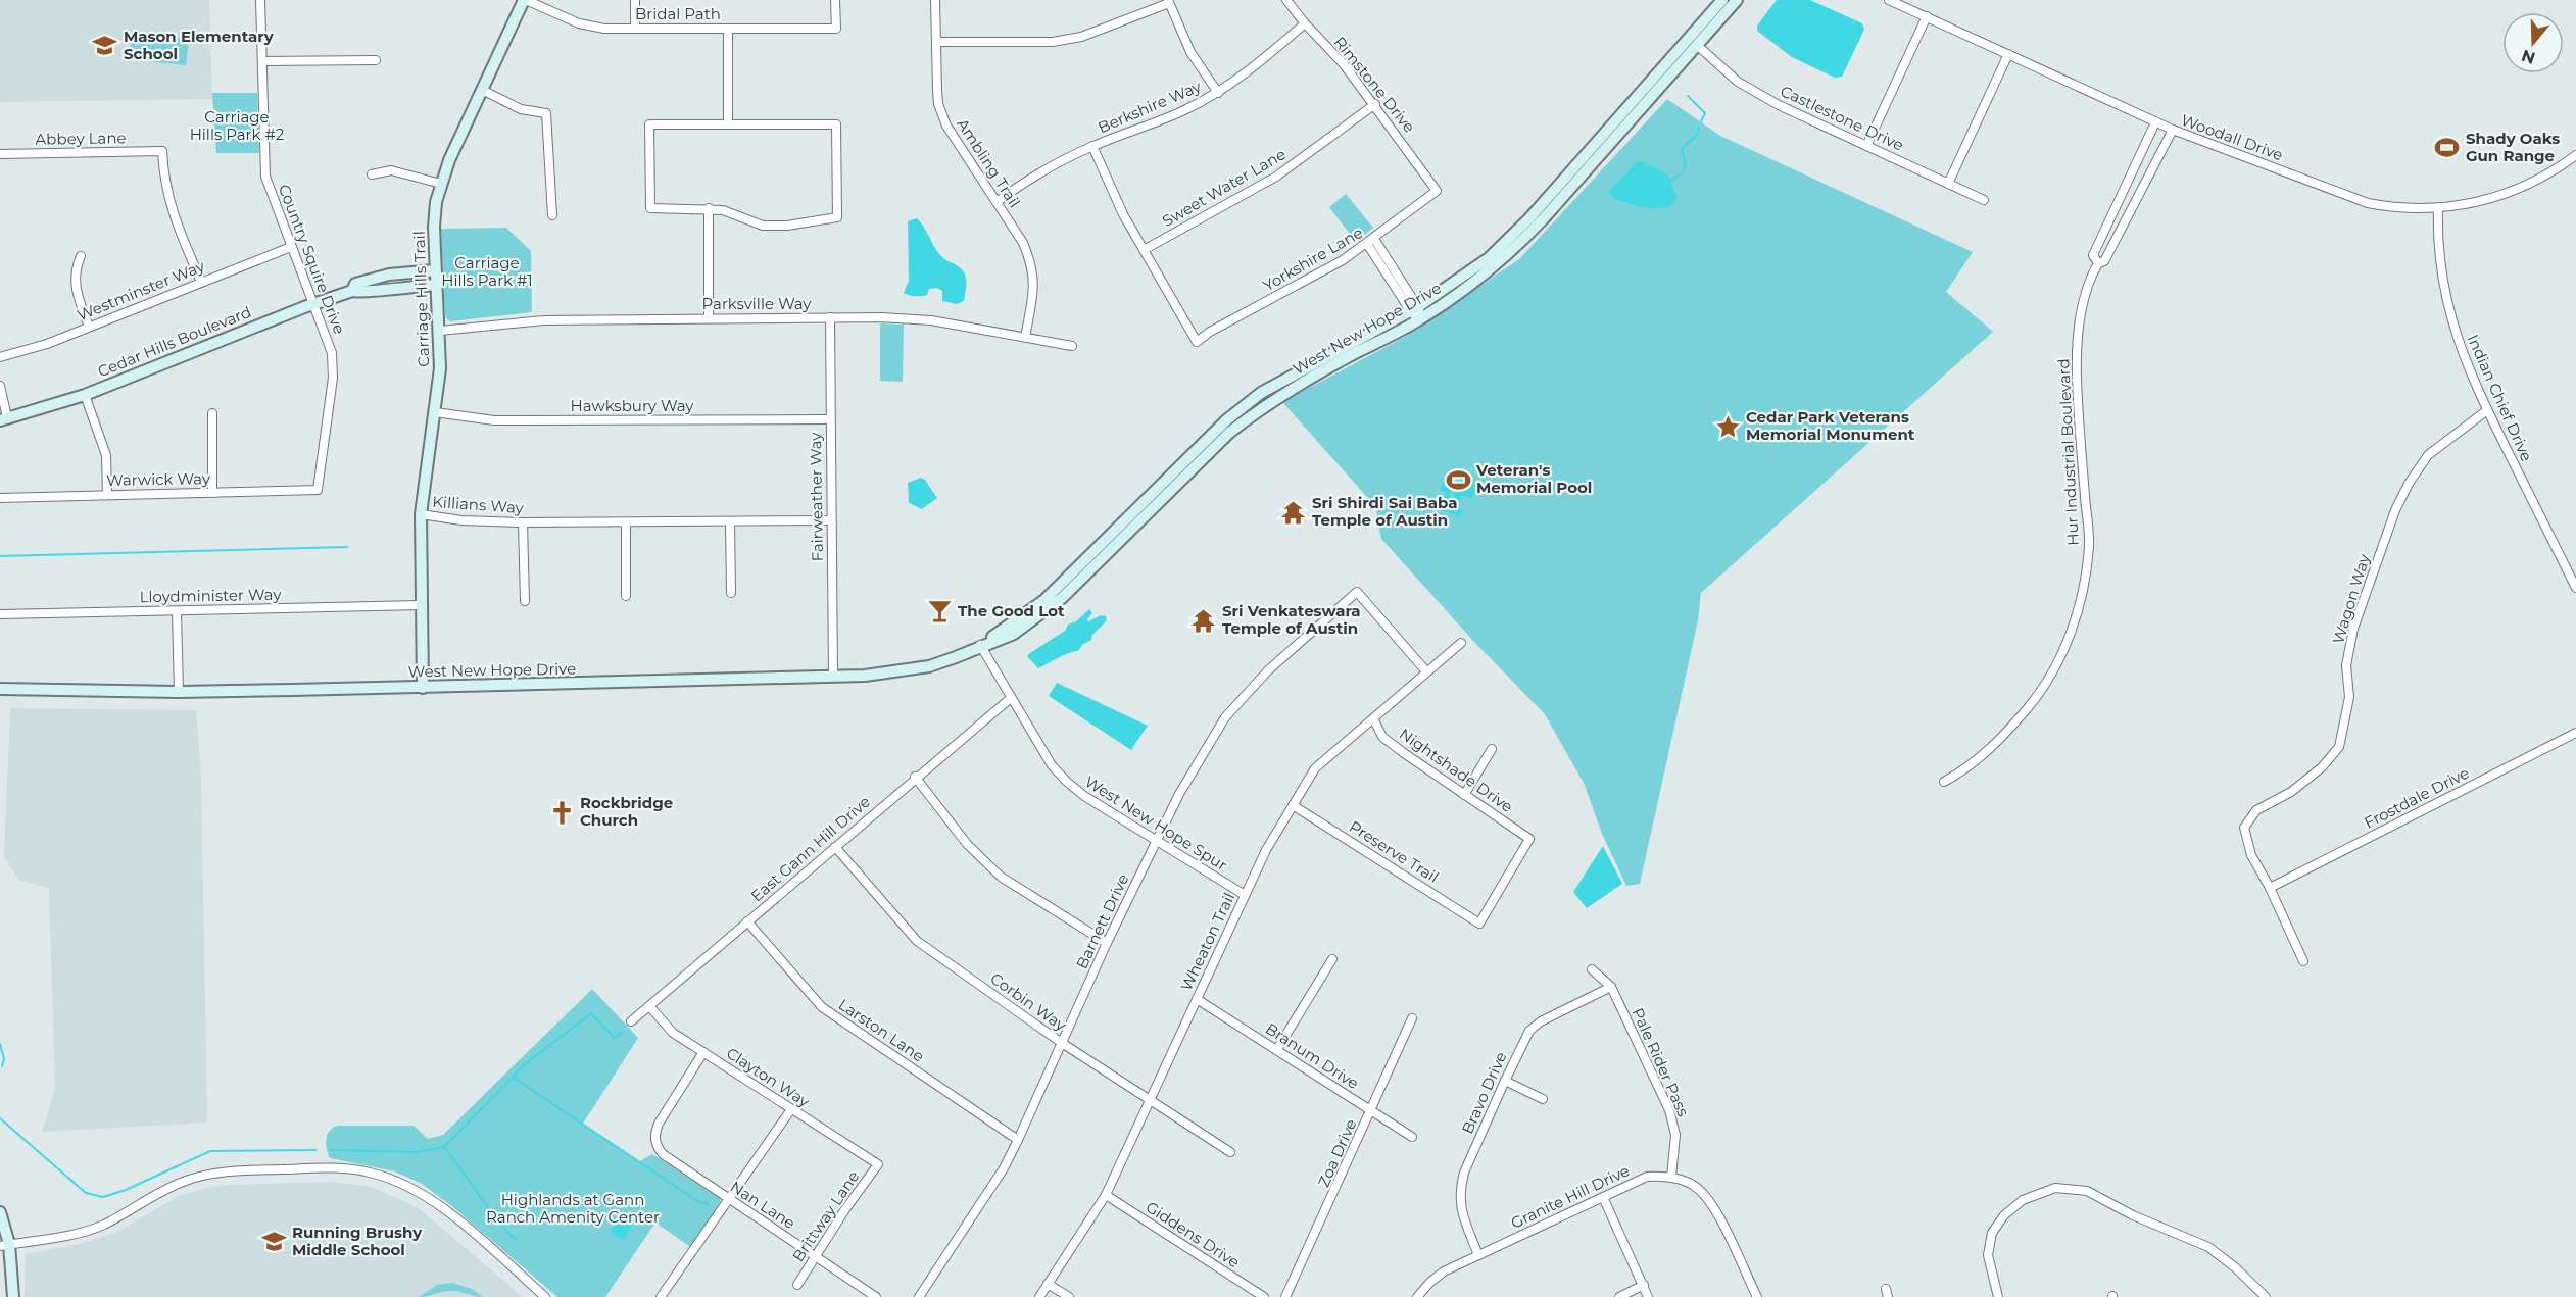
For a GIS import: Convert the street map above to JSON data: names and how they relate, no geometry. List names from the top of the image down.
{
  "streets": {
    "main road": ["Carriage Hills Trail", "West New Hope Drive", "Cedar Hills Boulevard"],
    "street": [
      "Bridal Path",
      "Rimstone Drive",
      "Berkshire Way",
      "Castlestone Drive",
      "Woodall Drive",
      "Abbey Lane",
      "Ambling Trail",
      "Sweet Water Lane",
      "Country Squire Drive",
      "Yorkshire Lane",
      "Westminster Way",
      "Parksville Way",
      "Indian Chief Drive",
      "Hawksbury Way",
      "Hur Industrial Boulevard",
      "Warwick Way",
      "Fairweather Way",
      "Killians Way",
      "Lloydminister Way",
      "Wagon Way",
      "Nightshade Drive",
      "Frostdale Drive",
      "West New Hope Spur",
      "East Gann Hill Drive",
      "Preserve Trail",
      "Barnett Drive",
      "Wheaton Trail",
      "Corbin Way",
      "Larston Lane",
      "Branum Drive",
      "Pale Rider Pass",
      "Clayton Way",
      "Bravo Drive",
      "Zoa Drive",
      "Granite Hill Drive",
      "Nan Lane",
      "Brittway Lane",
      "Giddens Drive"
    ]
  },
  "crossings": [
    ["Bridal Path", "Carriage Hills Trail"],
    ["Rimstone Drive", "Berkshire Way"],
    ["Rimstone Drive", "Sweet Water Lane"],
    ["Rimstone Drive", "Yorkshire Lane"],
    ["Berkshire Way", "Ambling Trail"],
    ["Castlestone Drive", "West New Hope Drive"],
    ["Woodall Drive", "Indian Chief Drive"],
    ["Woodall Drive", "Hur Industrial Boulevard"],
    ["Abbey Lane", "Westminster Way"],
    ["Ambling Trail", "Parksville Way"],
    ["Sweet Water Lane", "Yorkshire Lane"],
    ["Country Squire Drive", "Westminster Way"],
    ["Country Squire Drive", "Cedar Hills Boulevard"],
    ["Country Squire Drive", "Warwick Way"],
    ["Carriage Hills Trail", "Parksville Way"],
    ["Carriage Hills Trail", "West New Hope Drive"],
    ["Carriage Hills Trail", "Cedar Hills Boulevard"],
    ["Carriage Hills Trail", "Hawksbury Way"],
    ["Carriage Hills Trail", "Killians Way"],
    ["Carriage Hills Trail", "Lloydminister Way"],
    ["Parksville Way", "Fairweather Way"],
    ["West New Hope Drive", "Fairweather Way"],
    ["West New Hope Drive", "West New Hope Spur"],
    ["Indian Chief Drive", "Wagon Way"],
    ["Hawksbury Way", "Fairweather Way"],
    ["Fairweather Way", "Killians Way"],
    ["Wagon Way", "Frostdale Drive"],
    ["Nightshade Drive", "Preserve Trail"],
    ["Nightshade Drive", "Wheaton Trail"],
    ["West New Hope Spur", "East Gann Hill Drive"],
    ["West New Hope Spur", "Barnett Drive"],
    ["West New Hope Spur", "Wheaton Trail"],
    ["East Gann Hill Drive", "Corbin Way"],
    ["East Gann Hill Drive", "Larston Lane"],
    ["East Gann Hill Drive", "Clayton Way"],
    ["Preserve Trail", "Wheaton Trail"],
    ["Barnett Drive", "Wheaton Trail"],
    ["Barnett Drive", "Corbin Way"],
    ["Barnett Drive", "Larston Lane"],
    ["Wheaton Trail", "Corbin Way"],
    ["Wheaton Trail", "Branum Drive"],
    ["Wheaton Trail", "Giddens Drive"],
    ["Branum Drive", "Zoa Drive"],
    ["Pale Rider Pass", "Bravo Drive"],
    ["Pale Rider Pass", "Granite Hill Drive"],
    ["Clayton Way", "Nan Lane"],
    ["Clayton Way", "Brittway Lane"],
    ["Bravo Drive", "Granite Hill Drive"],
    ["Nan Lane", "Brittway Lane"]
  ],
  "parks": ["Carriage Hills Park #2", "Carriage Hills Park #1", "Highlands at Gann Ranch Amenity Center"],
  "places": {
    "school or university": ["Mason Elementary School", "Running Brushy Middle School"],
    "sports": ["Shady Oaks Gun Range", "Veteran's Memorial Pool"],
    "place": ["Cedar Park Veterans Memorial Monument"],
    "temple": ["Sri Shirdi Sai Baba Temple of Austin", "Sri Venkateswara Temple of Austin"],
    "bar": ["The Good Lot"],
    "church": ["Rockbridge Church"]
  },
  "north": "bottom"
}
